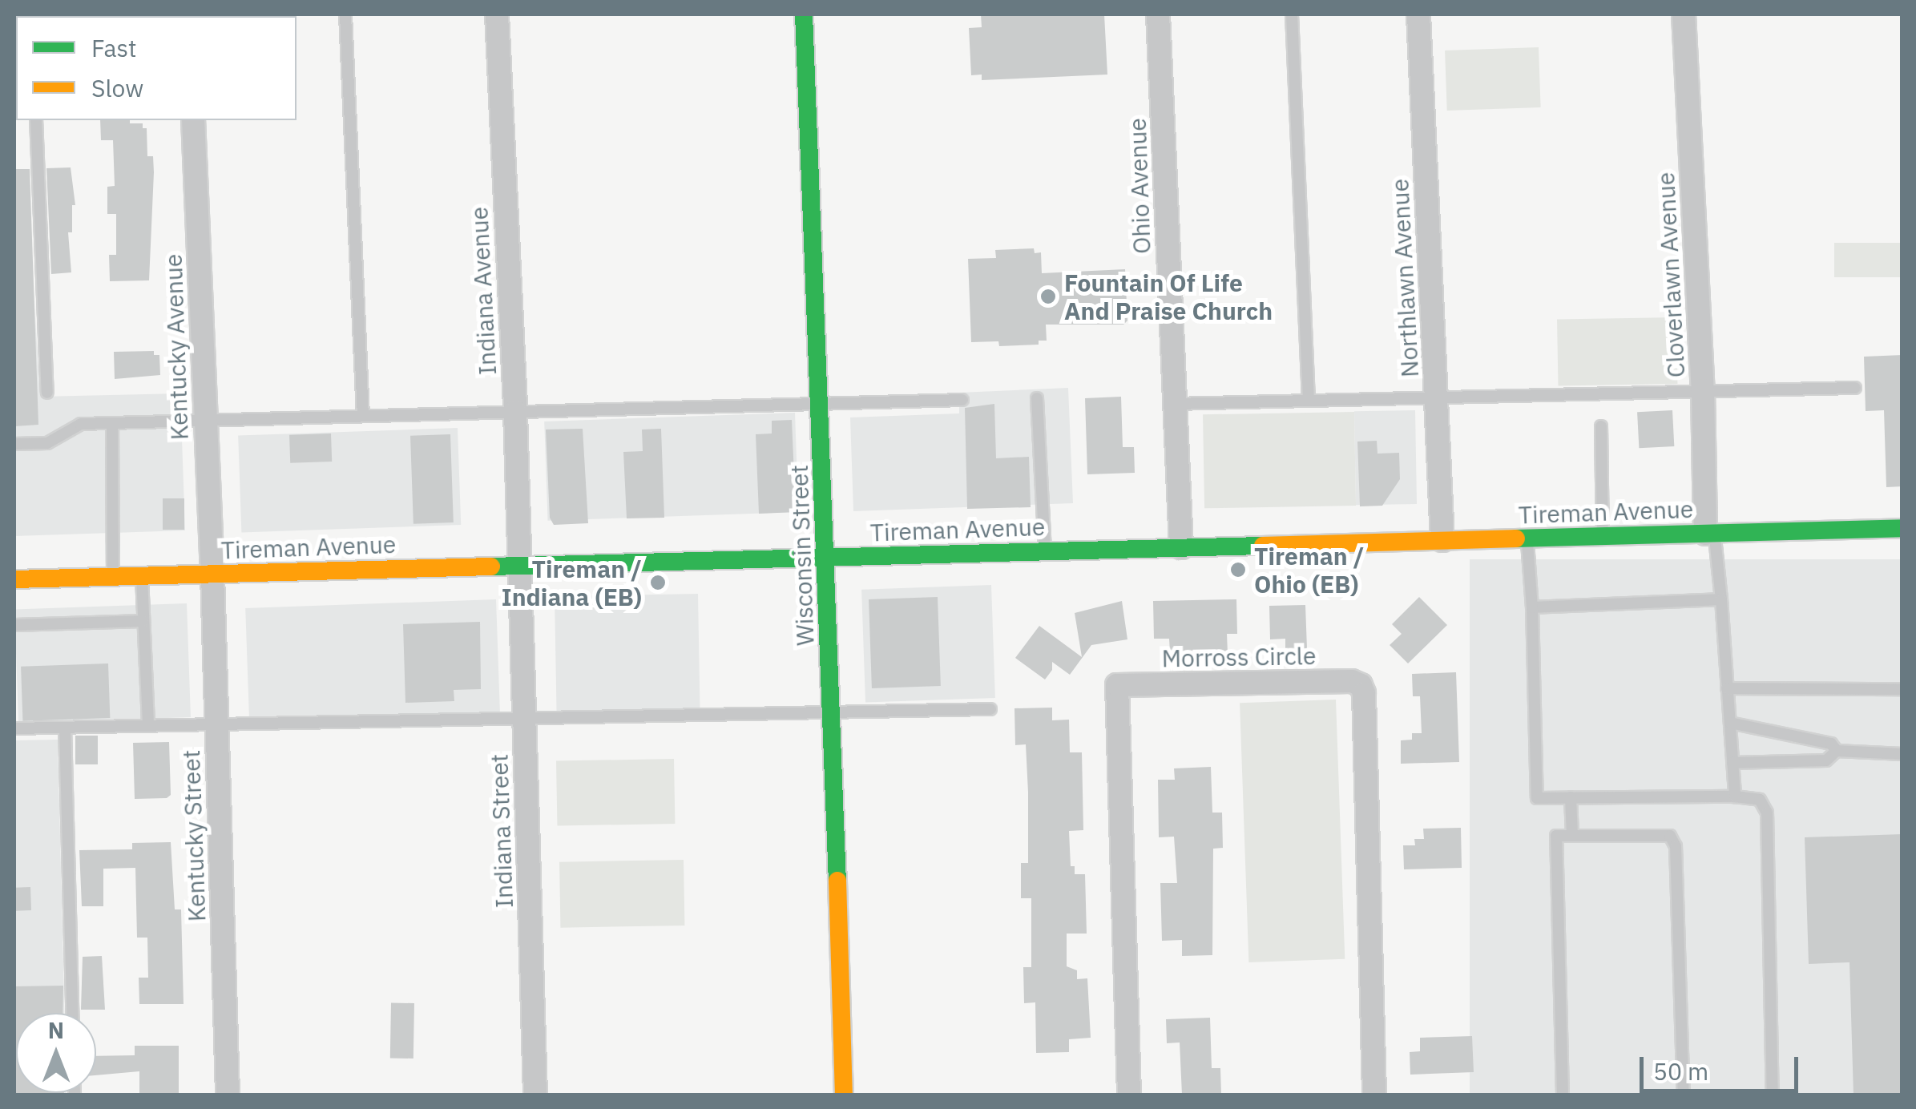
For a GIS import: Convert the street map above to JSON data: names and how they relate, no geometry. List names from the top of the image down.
{
  "streets": {
    "street": [
      "Ohio Avenue",
      "Cloverlawn Avenue",
      "Northlawn Avenue",
      "Indiana Avenue",
      "Kentucky Avenue",
      "Tireman Avenue",
      "Wisconsin Street",
      "Morross Circle",
      "Indiana Street",
      "Kentucky Street"
    ]
  },
  "crossings": [
    ["Ohio Avenue", "Tireman Avenue"],
    ["Cloverlawn Avenue", "Tireman Avenue"],
    ["Northlawn Avenue", "Tireman Avenue"],
    ["Indiana Avenue", "Tireman Avenue"],
    ["Indiana Avenue", "Indiana Street"],
    ["Kentucky Avenue", "Tireman Avenue"],
    ["Kentucky Avenue", "Kentucky Street"],
    ["Tireman Avenue", "Wisconsin Street"],
    ["Tireman Avenue", "Indiana Street"],
    ["Tireman Avenue", "Kentucky Street"]
  ],
  "places": ["Fountain Of Life And Praise Church", "Tireman / Ohio (EB)", "Tireman / Indiana (EB)"],
  "legend": ["Fast", "Slow"],
  "scale_bar": "50 m",
  "north": "top"
}
